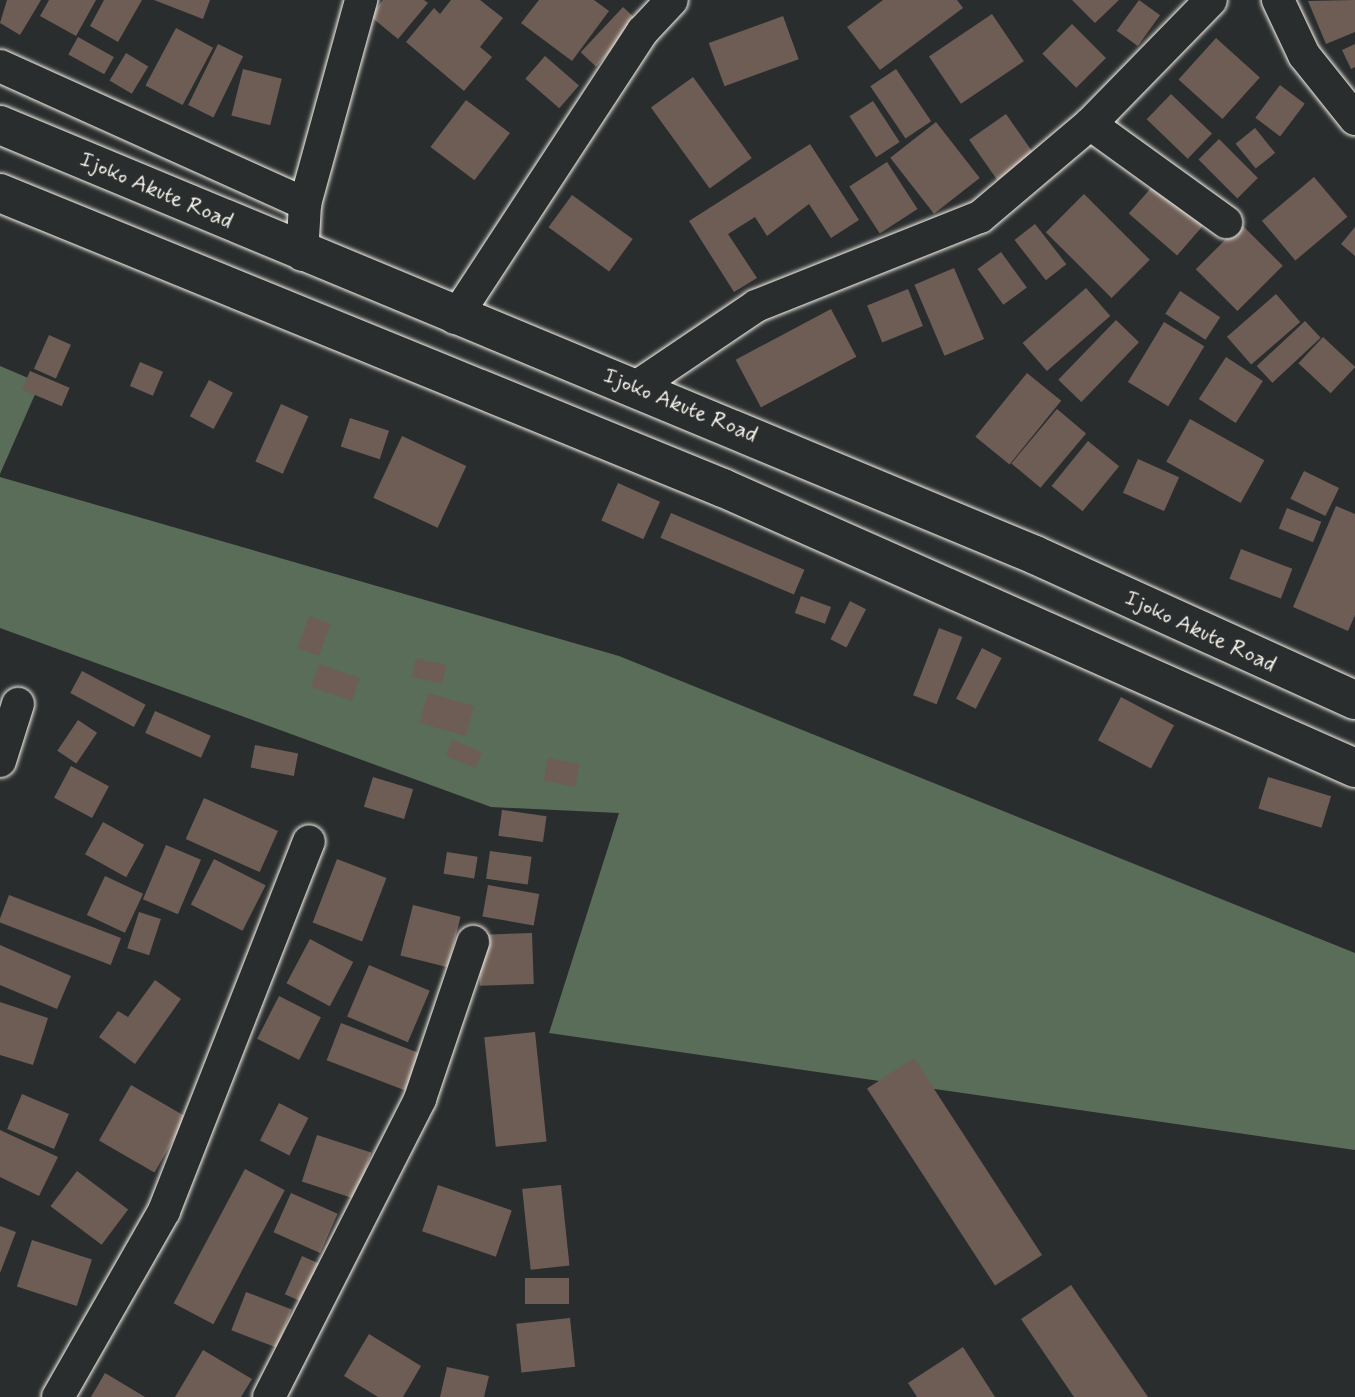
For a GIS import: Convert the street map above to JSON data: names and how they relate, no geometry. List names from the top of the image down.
{
  "streets": {
    "main road": ["Ijoko Akute Road"]
  }
}
